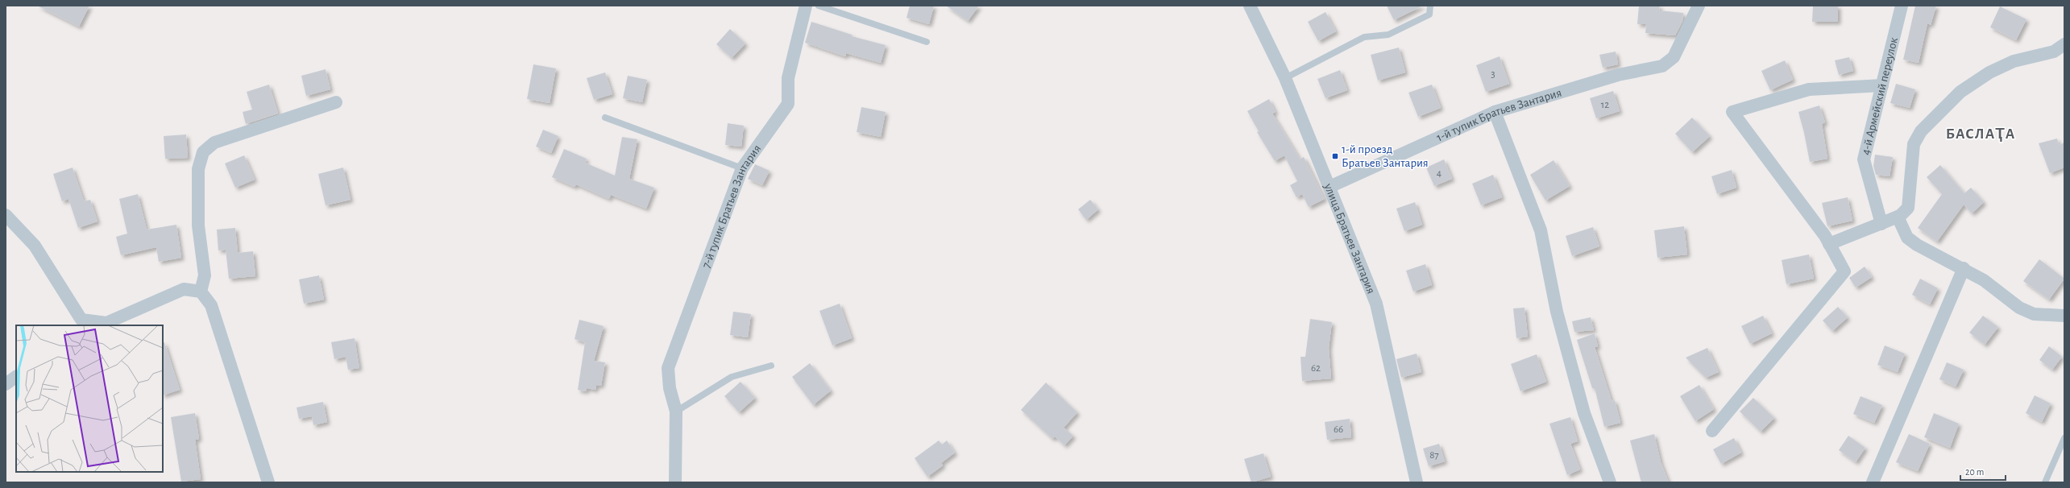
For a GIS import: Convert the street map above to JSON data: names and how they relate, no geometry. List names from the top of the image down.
{
  "streets": {
    "street": [
      "4-й Армейский переулок",
      "1-й тупик Братьев Зантария",
      "7-й тупик Братьев Зантария",
      "улица Братьев Зантария"
    ]
  },
  "crossings": [
    ["1-й тупик Братьев Зантария", "улица Братьев Зантария"]
  ],
  "districts": ["БАСЛАҬА"],
  "places": {
    "transit": ["1-й проезд Братьев Зантария"]
  },
  "house_numbers": [
    "3",
    "12",
    "4",
    "62",
    "66",
    "87"
  ],
  "scale_bar": "20 m"
}
